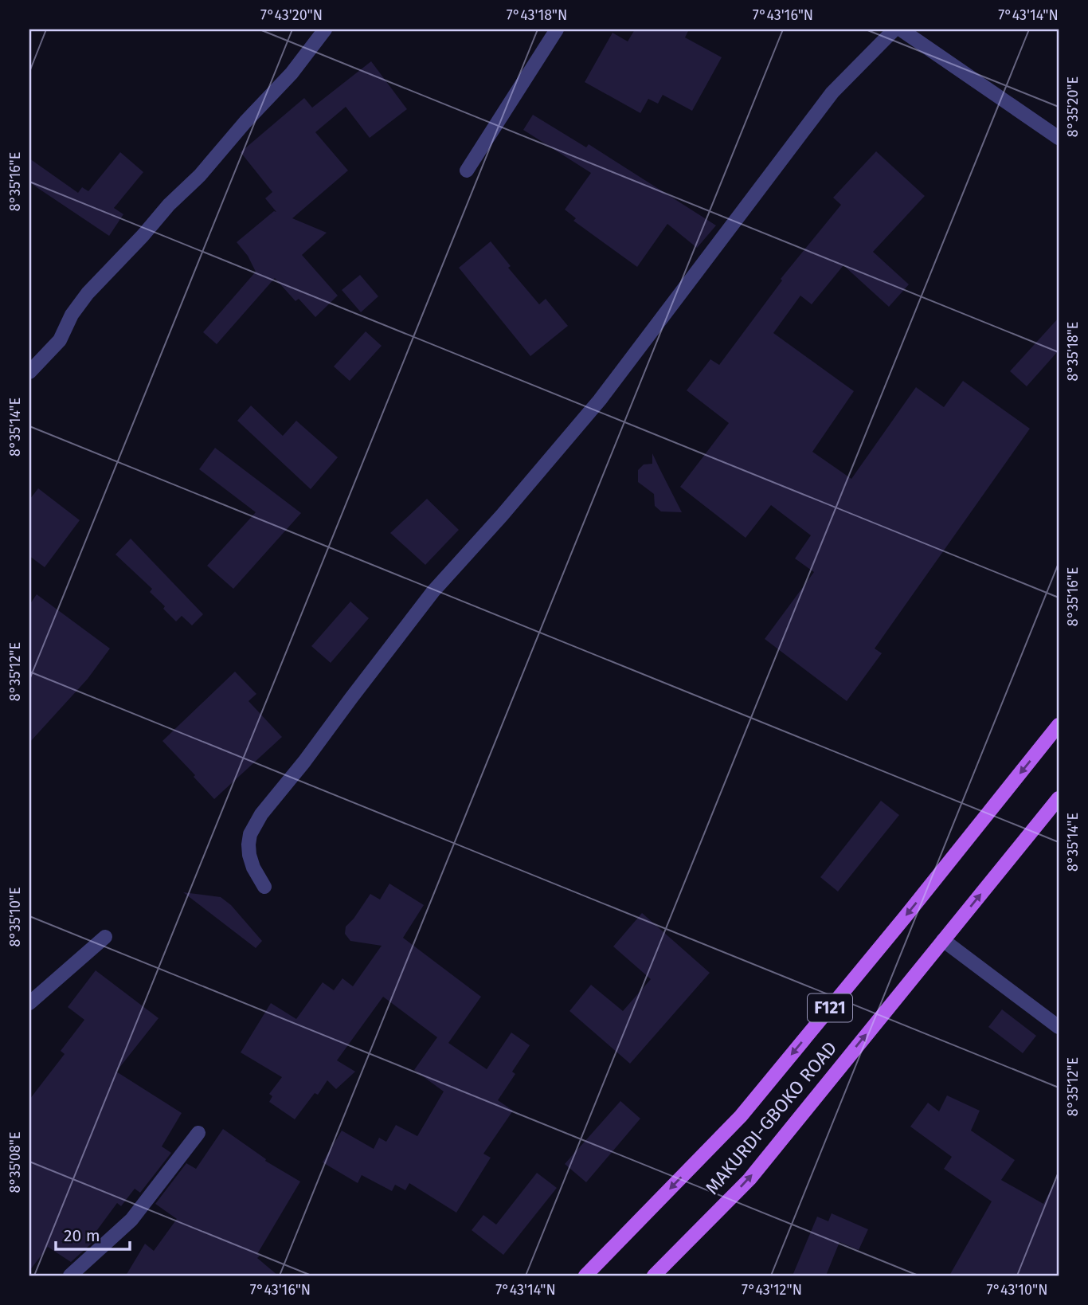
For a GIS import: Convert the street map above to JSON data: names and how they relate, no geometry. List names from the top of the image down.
{
  "streets": {
    "main road": ["F121", "MAKURDI-GBOKO ROAD"]
  },
  "scale_bar": "20 m",
  "coordinates": [
    "7°43'20\"N",
    "7°43'18\"N",
    "7°43'16\"N",
    "7°43'14\"N",
    "8°35'20\"E",
    "8°35'16\"E",
    "8°35'18\"E",
    "8°35'14\"E",
    "8°35'12\"E",
    "8°35'10\"E",
    "8°35'08\"E",
    "7°43'12\"N",
    "7°43'10\"N"
  ]
}
